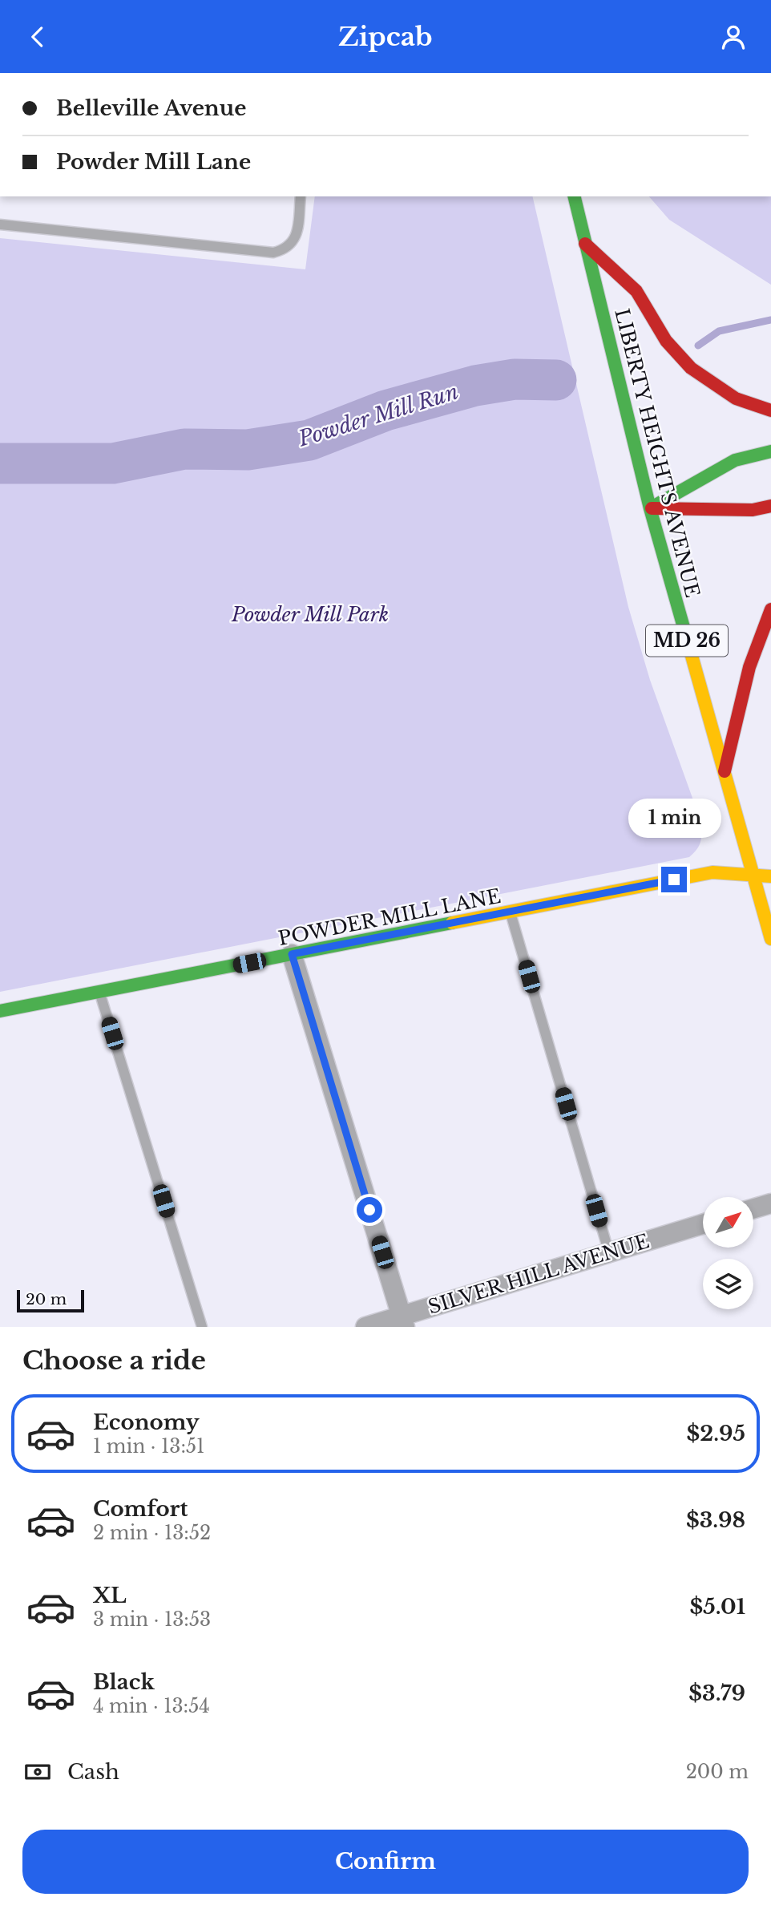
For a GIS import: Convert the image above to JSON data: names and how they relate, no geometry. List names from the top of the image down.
{
  "streets": {
    "main road": ["LIBERTY HEIGHTS AVENUE", "MD 26", "POWDER MILL LANE"],
    "street": ["SILVER HILL AVENUE"]
  },
  "crossings": [
    ["LIBERTY HEIGHTS AVENUE", "POWDER MILL LANE"]
  ],
  "water": ["Powder Mill Run"],
  "parks": ["Powder Mill Park"],
  "scale_bar": "20 m",
  "north": "top right",
  "page": {
    "header": "Zipcab",
    "banner": ["Belleville Avenue", "Powder Mill Lane"],
    "bubble": "1 min",
    "scale": "20 m",
    "heading": "Choose a ride",
    "list": [
      {
        "name": "Economy",
        "note": "1 min · 13:51",
        "value": "$2.95"
      },
      {
        "name": "Comfort",
        "note": "2 min · 13:52",
        "value": "$3.98"
      },
      {
        "name": "XL",
        "note": "3 min · 13:53",
        "value": "$5.01"
      },
      {
        "name": "Black",
        "note": "4 min · 13:54",
        "value": "$3.79"
      }
    ],
    "pay": ["Cash", "200 m"],
    "buttons": "Confirm"
  }
}
